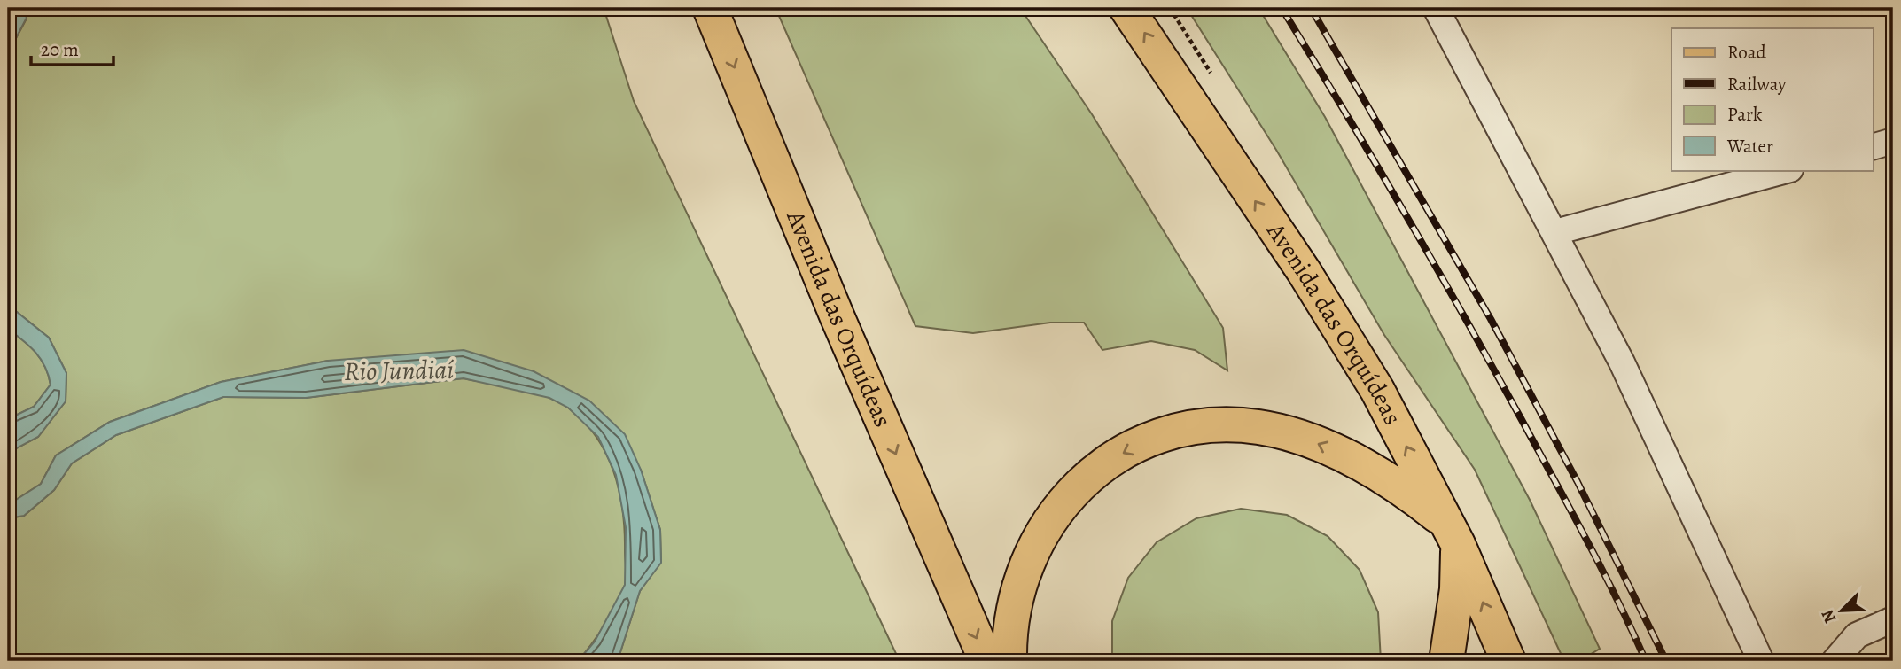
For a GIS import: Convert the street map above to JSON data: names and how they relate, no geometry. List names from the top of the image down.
{
  "streets": {
    "main road": ["Avenida das Orquídeas"]
  },
  "water": ["Rio Jundiaí"],
  "legend": [
    "Road",
    "Railway",
    "Park",
    "Water"
  ],
  "scale_bar": "20 m",
  "north": "bottom left"
}
